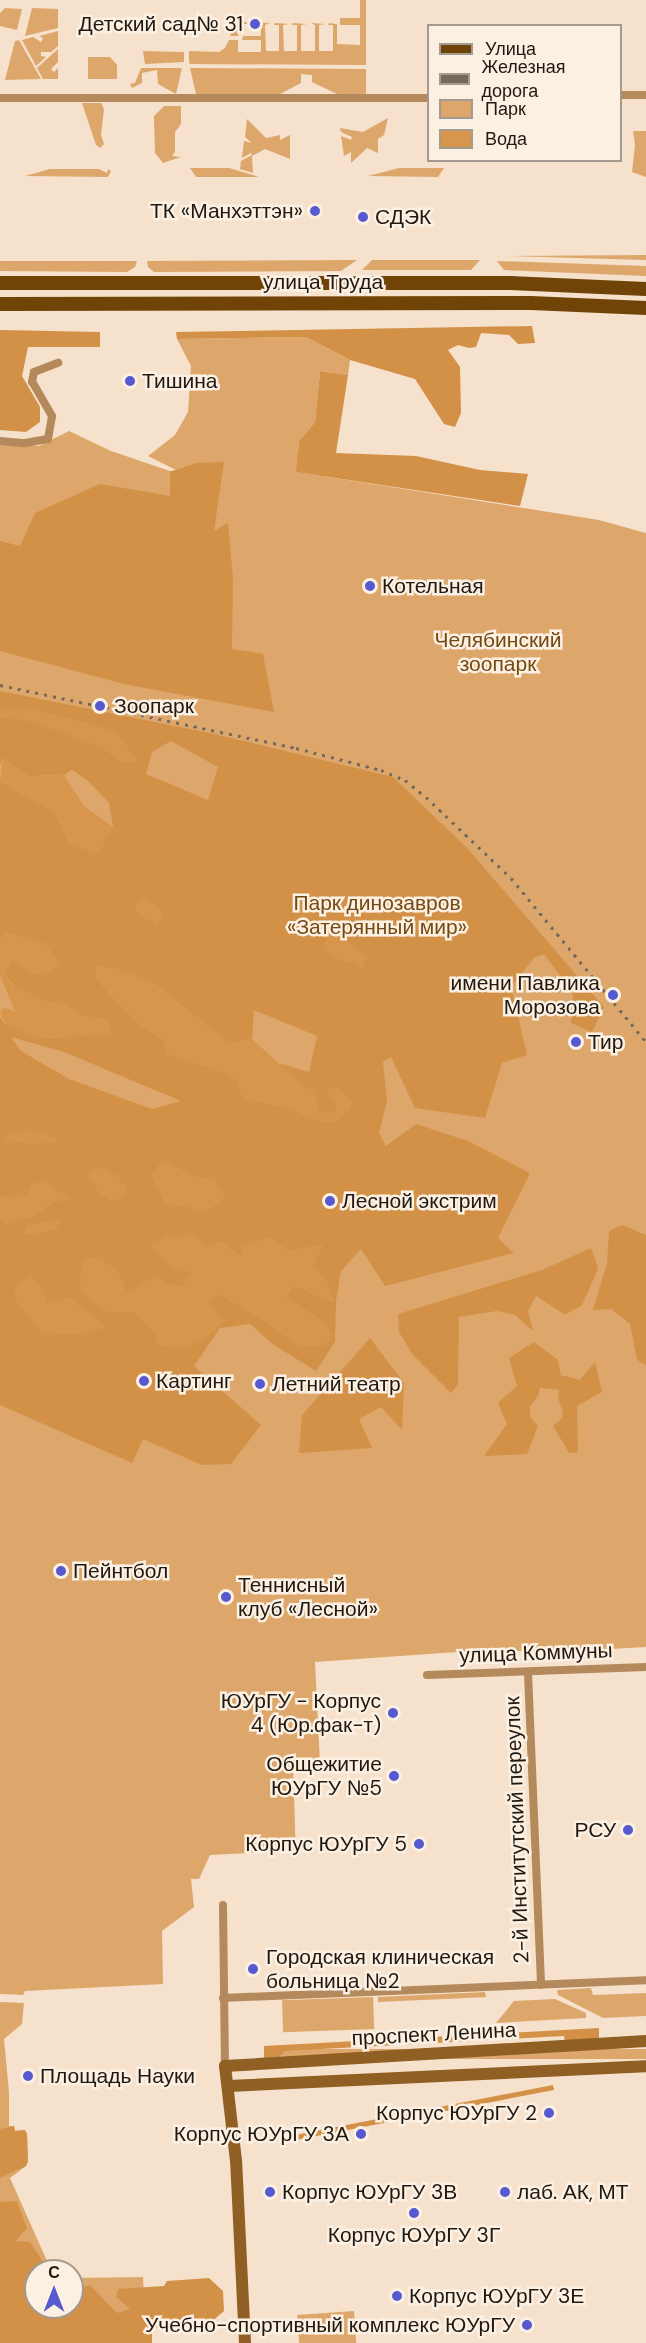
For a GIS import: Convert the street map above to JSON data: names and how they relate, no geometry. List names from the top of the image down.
{
  "streets": {
    "main road": ["улица Труда", "проспект Ленина"],
    "street": ["улица Коммуны", "2-й Институтский переулок"]
  },
  "crossings": [
    ["улица Коммуны", "2-й Институтский переулок"]
  ],
  "parks": ["Челябинский зоопарк", "Парк динозавров «Затерянный мир»"],
  "places": [
    "Детский сад№ 31",
    "ТК «Манхэттэн»",
    "СДЭК",
    "Тишина",
    "Котельная",
    "Зоопарк",
    "имени Павлика Морозова",
    "Тир",
    "Лесной экстрим",
    "Картинг",
    "Летний театр",
    "Пейнтбол",
    "Теннисный клуб «Лесной»",
    "ЮУрГУ - Корпус 4 (Юр.фак-т)",
    "Общежитие ЮУрГУ №5",
    "РСУ",
    "Корпус ЮУрГУ 5",
    "Городская клиническая больница №2",
    "Площадь Науки",
    "Корпус ЮУрГУ 2",
    "Корпус ЮУрГУ 3А",
    "Корпус ЮУрГУ 3В",
    "лаб. АК, МТ",
    "Корпус ЮУрГУ 3Г",
    "Корпус ЮУрГУ 3Е",
    "Учебно-спортивный комплекс ЮУрГУ"
  ],
  "legend": [
    "Улица",
    "Железная дорога",
    "Парк",
    "Вода"
  ],
  "north": "top"
}
